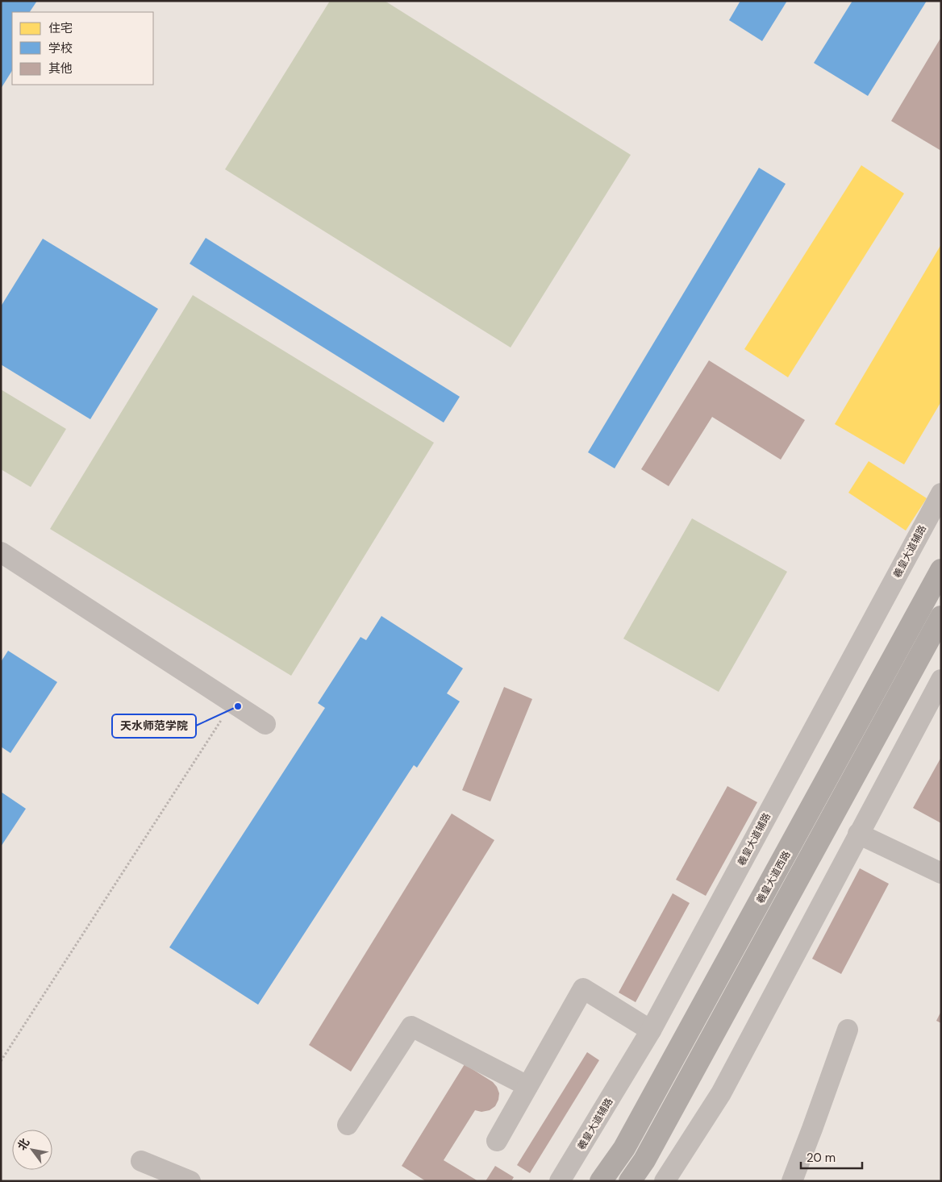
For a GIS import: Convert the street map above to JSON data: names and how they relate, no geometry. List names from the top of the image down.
{
  "streets": {
    "main road": ["羲皇大道西路"],
    "street": ["羲皇大道辅路"]
  },
  "places": ["天水师范学院"],
  "legend": ["住宅", "学校", "其他"],
  "scale_bar": "20 m",
  "north": "top left"
}
